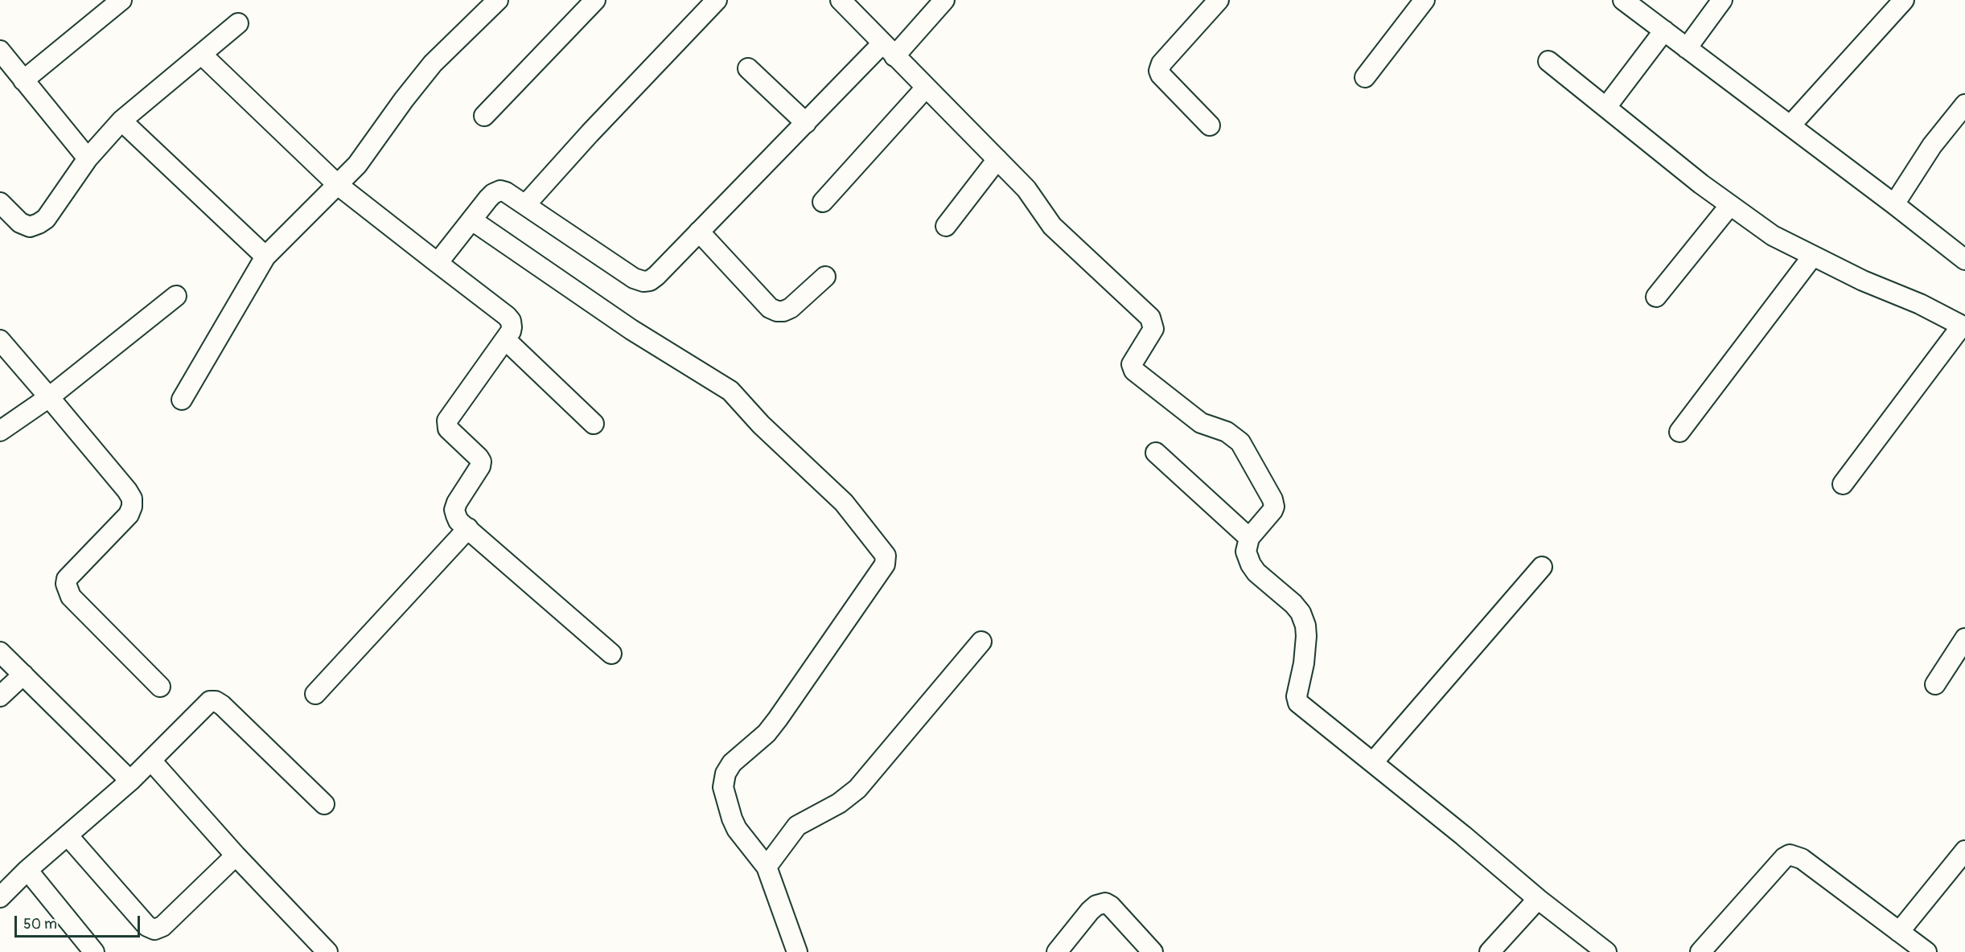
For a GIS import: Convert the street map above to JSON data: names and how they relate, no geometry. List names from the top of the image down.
{
  "scale_bar": "50 m"
}
